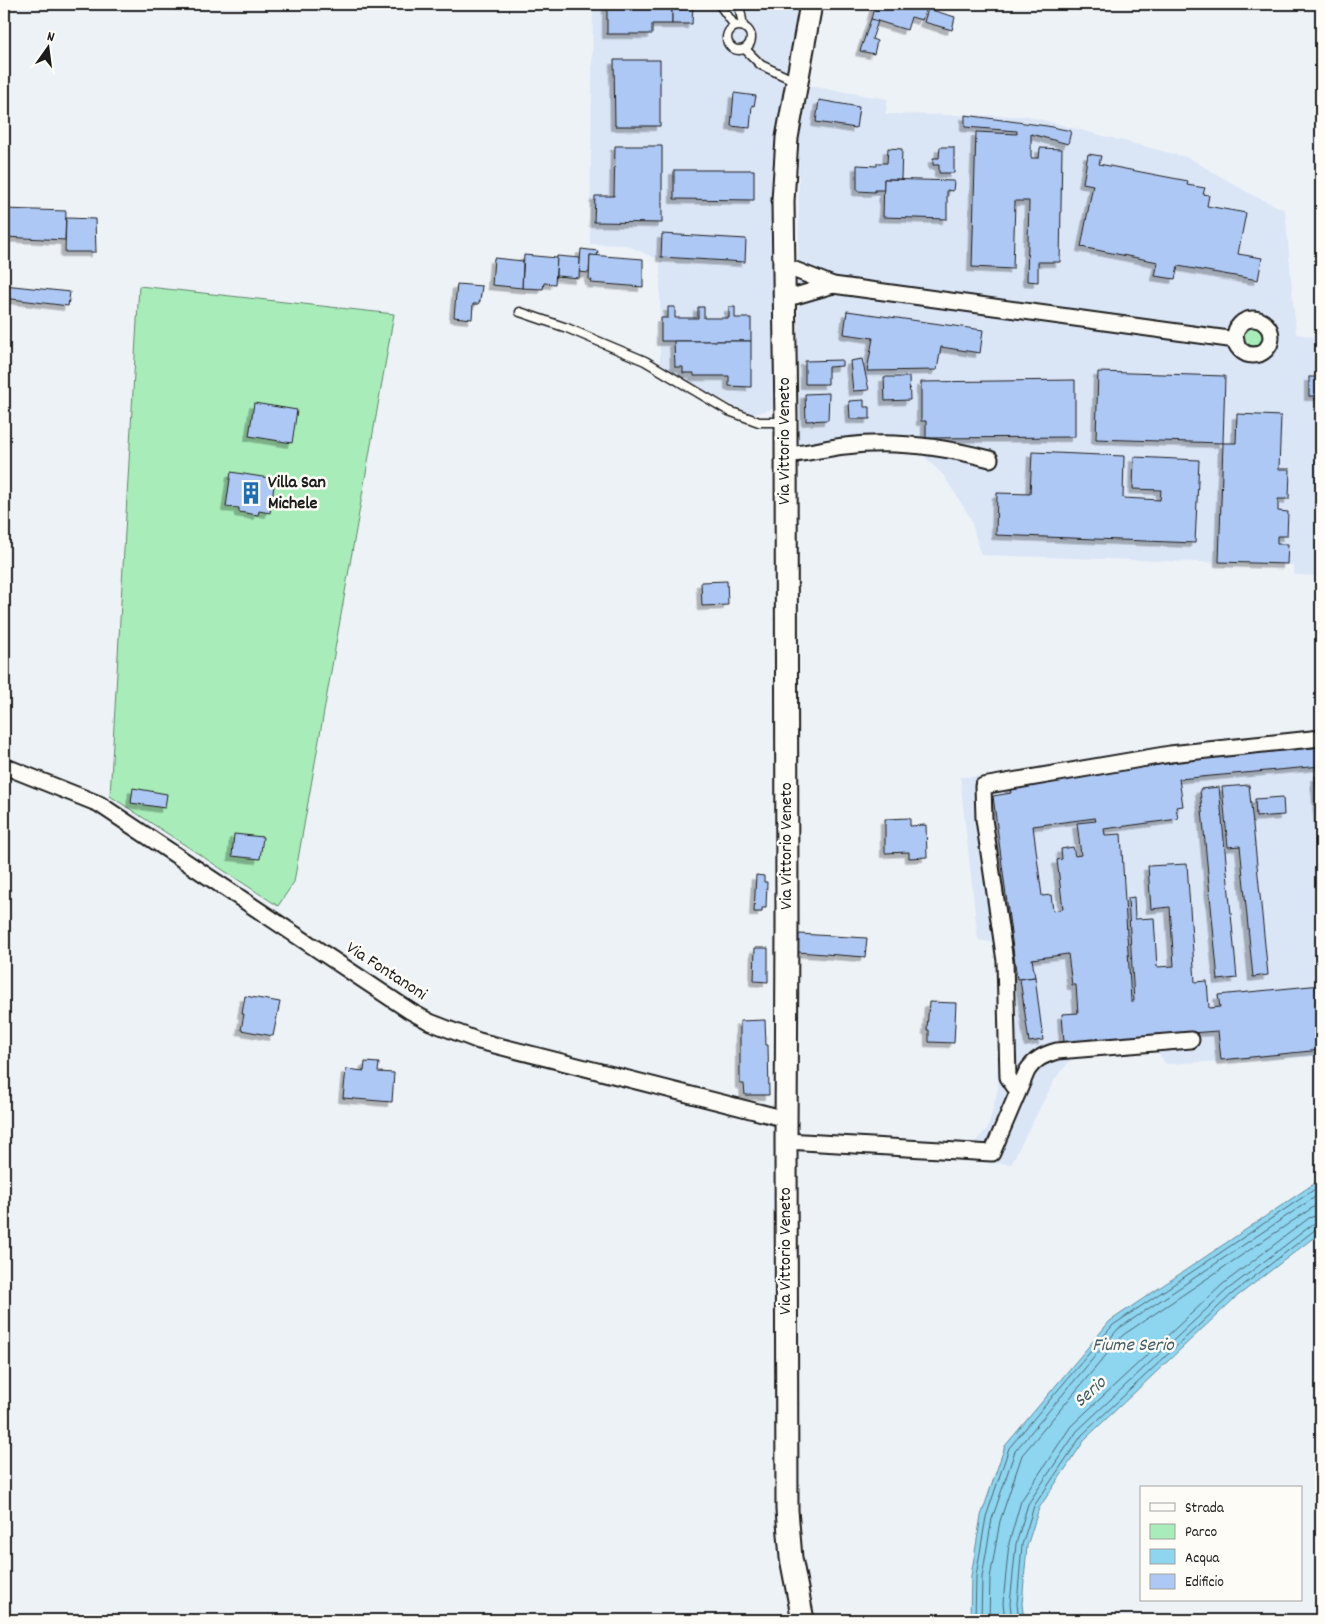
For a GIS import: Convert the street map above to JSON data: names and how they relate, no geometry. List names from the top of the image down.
{
  "streets": {
    "main road": ["Via Vittorio Veneto"],
    "street": ["Via Fontanoni"]
  },
  "crossings": [
    ["Via Vittorio Veneto", "Via Fontanoni"]
  ],
  "water": ["Fiume Serio", "Serio"],
  "places": {
    "building": ["Villa San Michele"]
  },
  "legend": [
    "Strada",
    "Parco",
    "Acqua",
    "Edificio"
  ],
  "north": "top"
}
